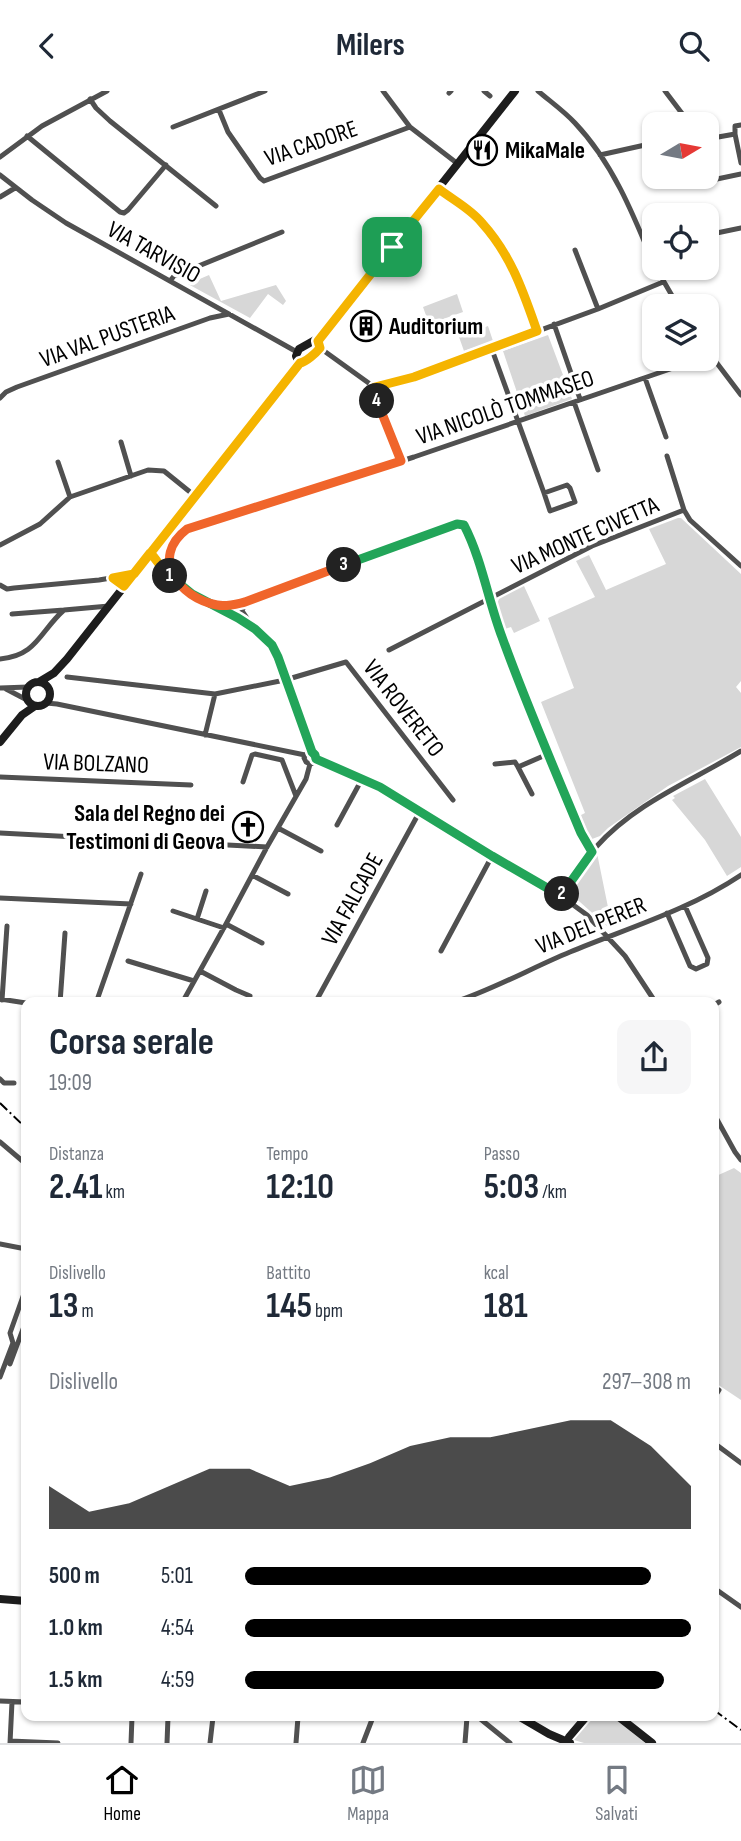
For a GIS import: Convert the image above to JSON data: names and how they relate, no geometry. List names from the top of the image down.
{
  "streets": {
    "street": [
      "VIA CADORE",
      "VIA TARVISIO",
      "VIA VAL PUSTERIA",
      "VIA NICOLÒ TOMMASEO",
      "VIA MONTE CIVETTA",
      "VIA ROVERETO",
      "VIA BOLZANO",
      "VIA FALCADE",
      "VIA DEL PERER"
    ]
  },
  "crossings": [
    ["VIA TARVISIO", "VIA VAL PUSTERIA"]
  ],
  "places": {
    "restaurant": ["MikaMale"],
    "building": ["Auditorium"],
    "church": ["Sala del Regno dei Testimoni di Geova"]
  },
  "north": "right",
  "page": {
    "header": "Milers",
    "pins": [
      "4",
      "3",
      "1",
      "2"
    ],
    "heading": ["Corsa serale", "19:09"],
    "stats": [
      ["Distanza", "2.41 km"],
      ["Tempo", "12:10"],
      ["Passo", "5:03 /km"],
      ["Dislivello", "13 m"],
      ["Battito", "145 bpm"],
      ["kcal", "181"]
    ],
    "chart": ["Dislivello", "297–308 m"],
    "list": [
      {
        "name": "500 m",
        "note": "5:01"
      },
      {
        "name": "1.0 km",
        "note": "4:54"
      },
      {
        "name": "1.5 km",
        "note": "4:59"
      }
    ],
    "tabs": ["Home", "Mappa", "Salvati"]
  }
}
